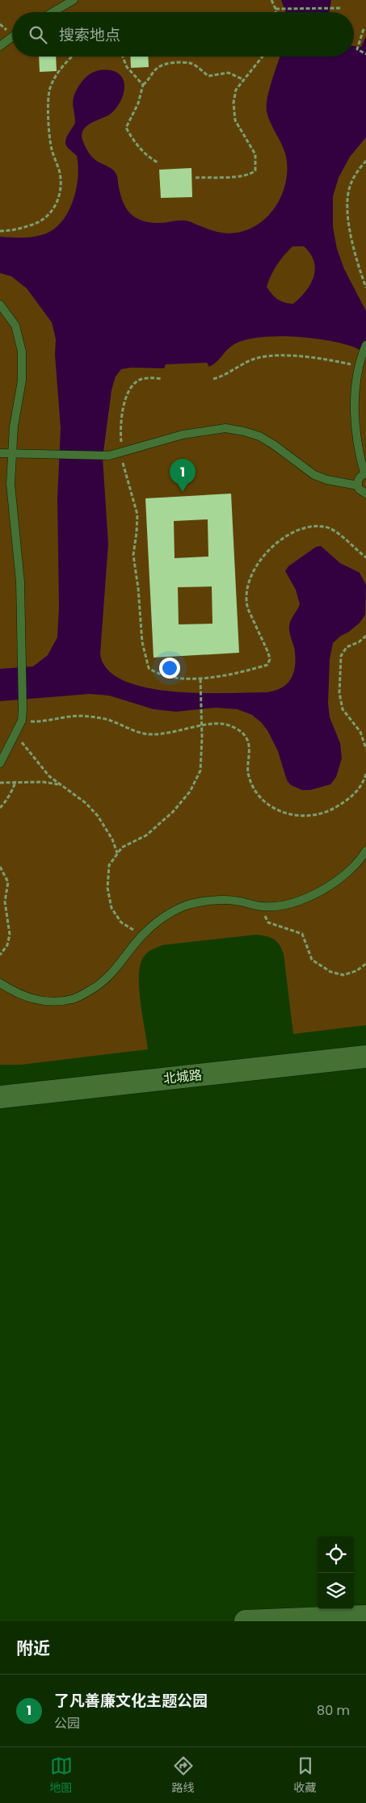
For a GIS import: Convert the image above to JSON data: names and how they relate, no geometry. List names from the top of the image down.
{
  "streets": {
    "street": ["北城路"]
  },
  "page": {
    "search": "搜索地点",
    "pins": "1",
    "heading": "附近",
    "list": [
      {
        "mark": "1",
        "name": "了凡善廉文化主题公园",
        "note": "公园",
        "value": "80 m"
      }
    ],
    "nav": ["地图", "路线", "收藏"]
  }
}
